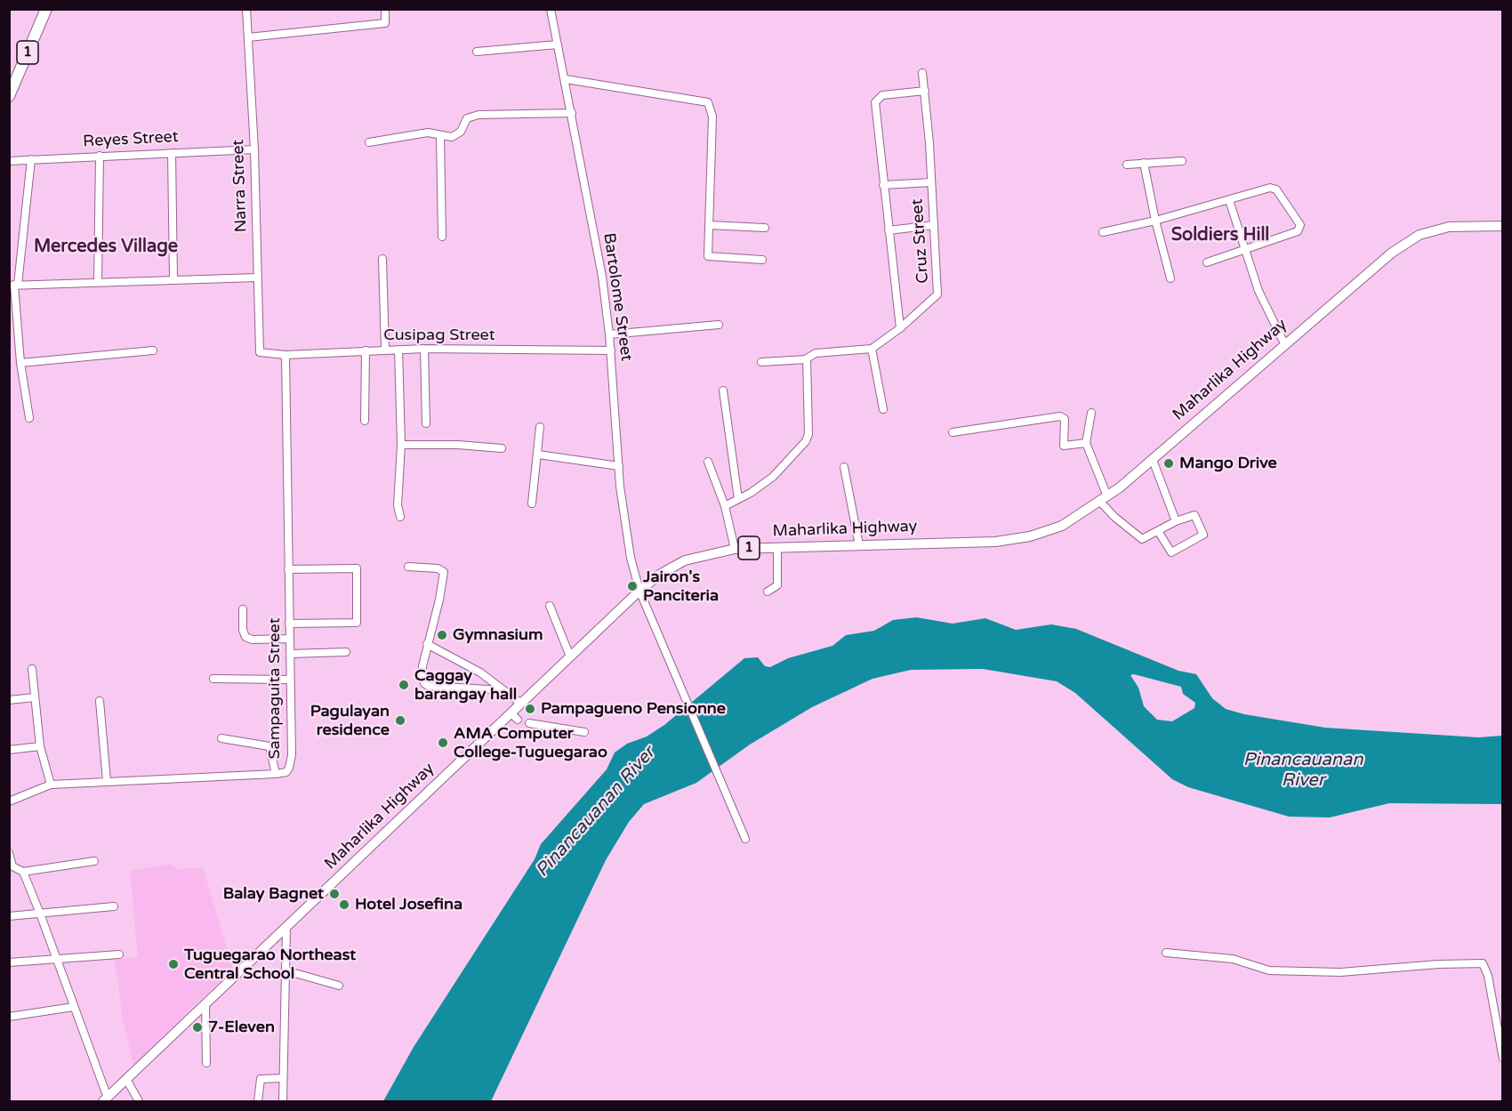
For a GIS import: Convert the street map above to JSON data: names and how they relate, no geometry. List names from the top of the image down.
{
  "streets": {
    "highway": ["1"],
    "main road": ["Maharlika Highway"],
    "street": [
      "Reyes Street",
      "Narra Street",
      "Cruz Street",
      "Bartolome Street",
      "Cusipag Street",
      "Sampaguita Street"
    ]
  },
  "crossings": [
    ["Reyes Street", "Narra Street"],
    ["Narra Street", "Cusipag Street"],
    ["Bartolome Street", "Cusipag Street"],
    ["Bartolome Street", "Maharlika Highway"],
    ["Cusipag Street", "Sampaguita Street"]
  ],
  "districts": ["Soldiers Hill", "Mercedes Village"],
  "water": ["Pinancauanan River"],
  "places": [
    "Mango Drive",
    "Jairon's Panciteria",
    "Gymnasium",
    "Caggay barangay hall",
    "Pampagueno Pensionne",
    "Pagulayan residence",
    "AMA Computer College-Tuguegarao",
    "Balay Bagnet",
    "Hotel Josefina",
    "Tuguegarao Northeast Central School",
    "7-Eleven"
  ]
}
